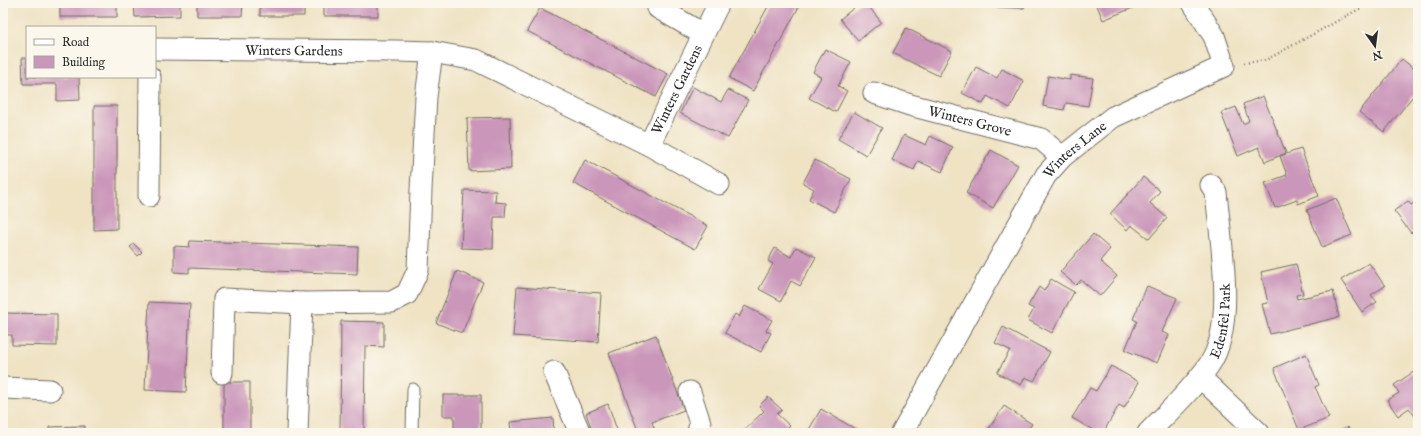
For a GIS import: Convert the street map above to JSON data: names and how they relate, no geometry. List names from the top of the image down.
{
  "streets": {
    "street": [
      "Winters Gardens",
      "Winters Grove",
      "Winters Lane",
      "Edenfel Park"
    ]
  },
  "crossings": [
    ["Winters Grove", "Winters Lane"]
  ],
  "legend": ["Road", "Building"],
  "north": "bottom"
}
